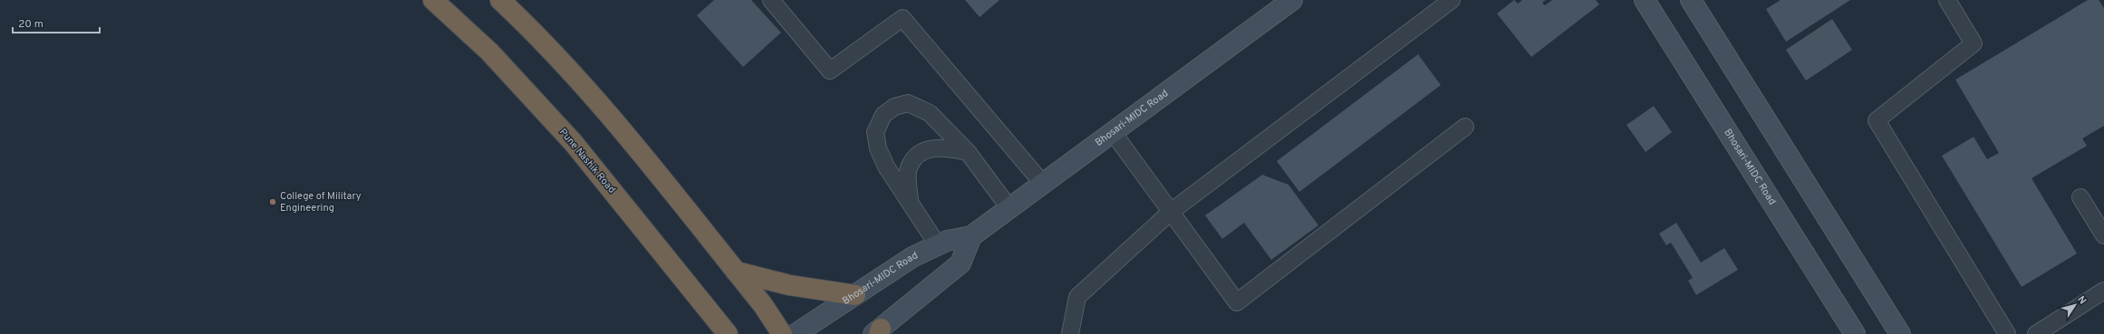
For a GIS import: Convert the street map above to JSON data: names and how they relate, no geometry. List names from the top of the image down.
{
  "streets": {
    "highway": ["Pune Nashik Road"],
    "street": ["Bhosari-MIDC Road"]
  },
  "places": ["College of Military Engineering"],
  "scale_bar": "20 m",
  "north": "top right"
}
